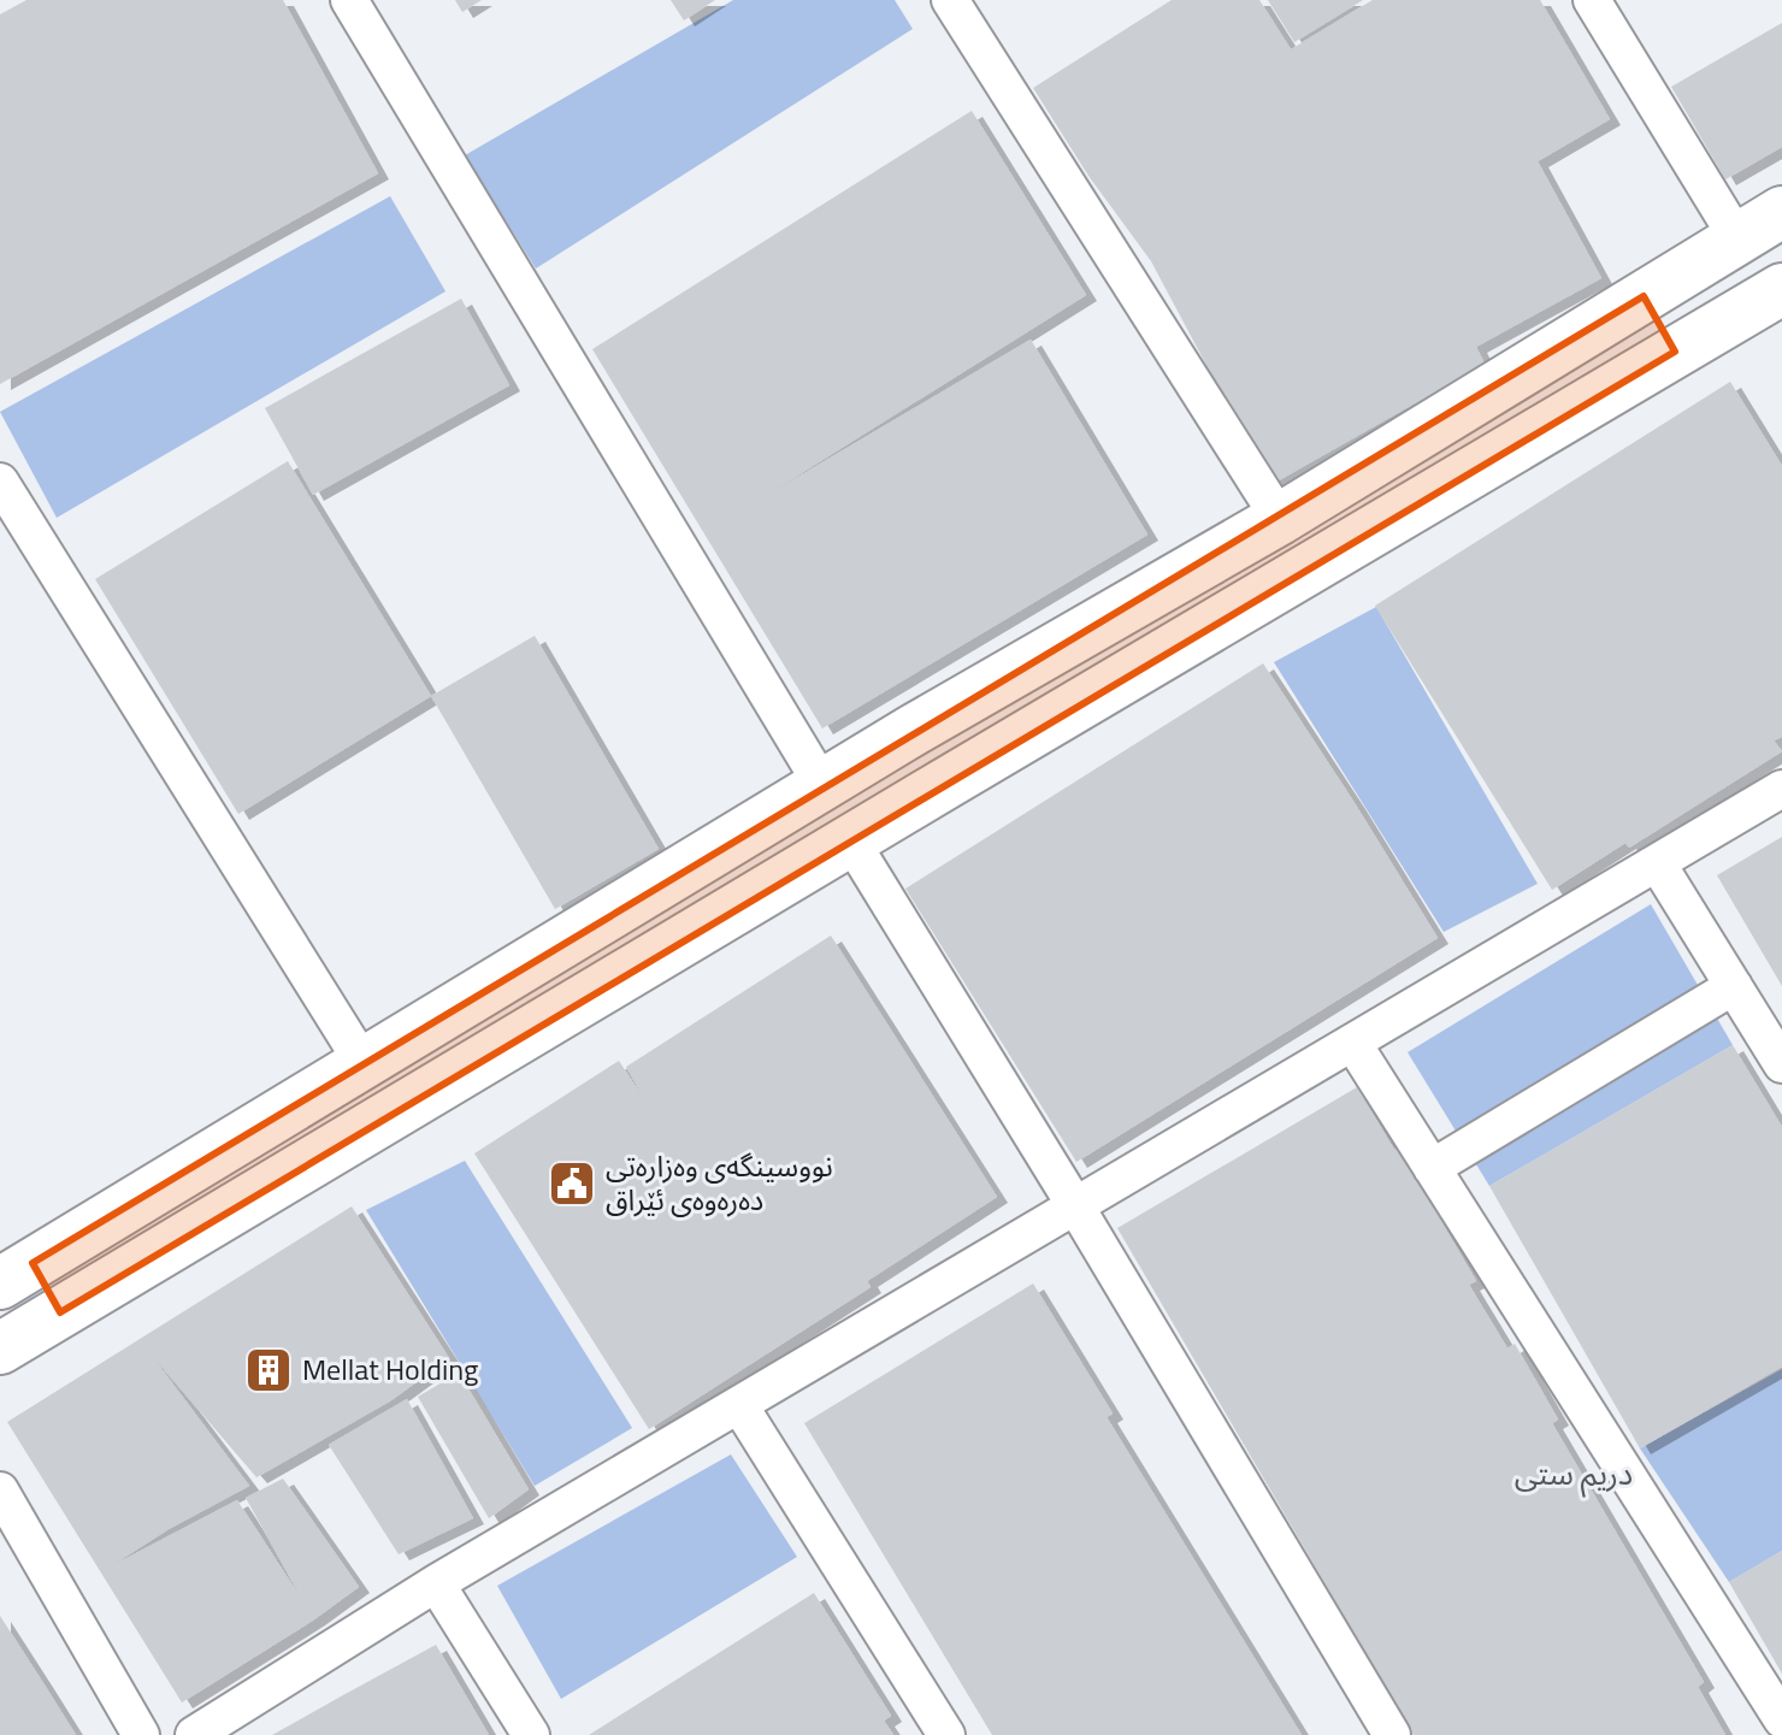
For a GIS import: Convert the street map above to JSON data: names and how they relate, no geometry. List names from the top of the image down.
{
  "districts": ["دریم ستی"],
  "places": {
    "public building": ["نووسینگەی وەزارەتی دەرەوەی ئێراق"],
    "building": ["Mellat Holding"]
  }
}
